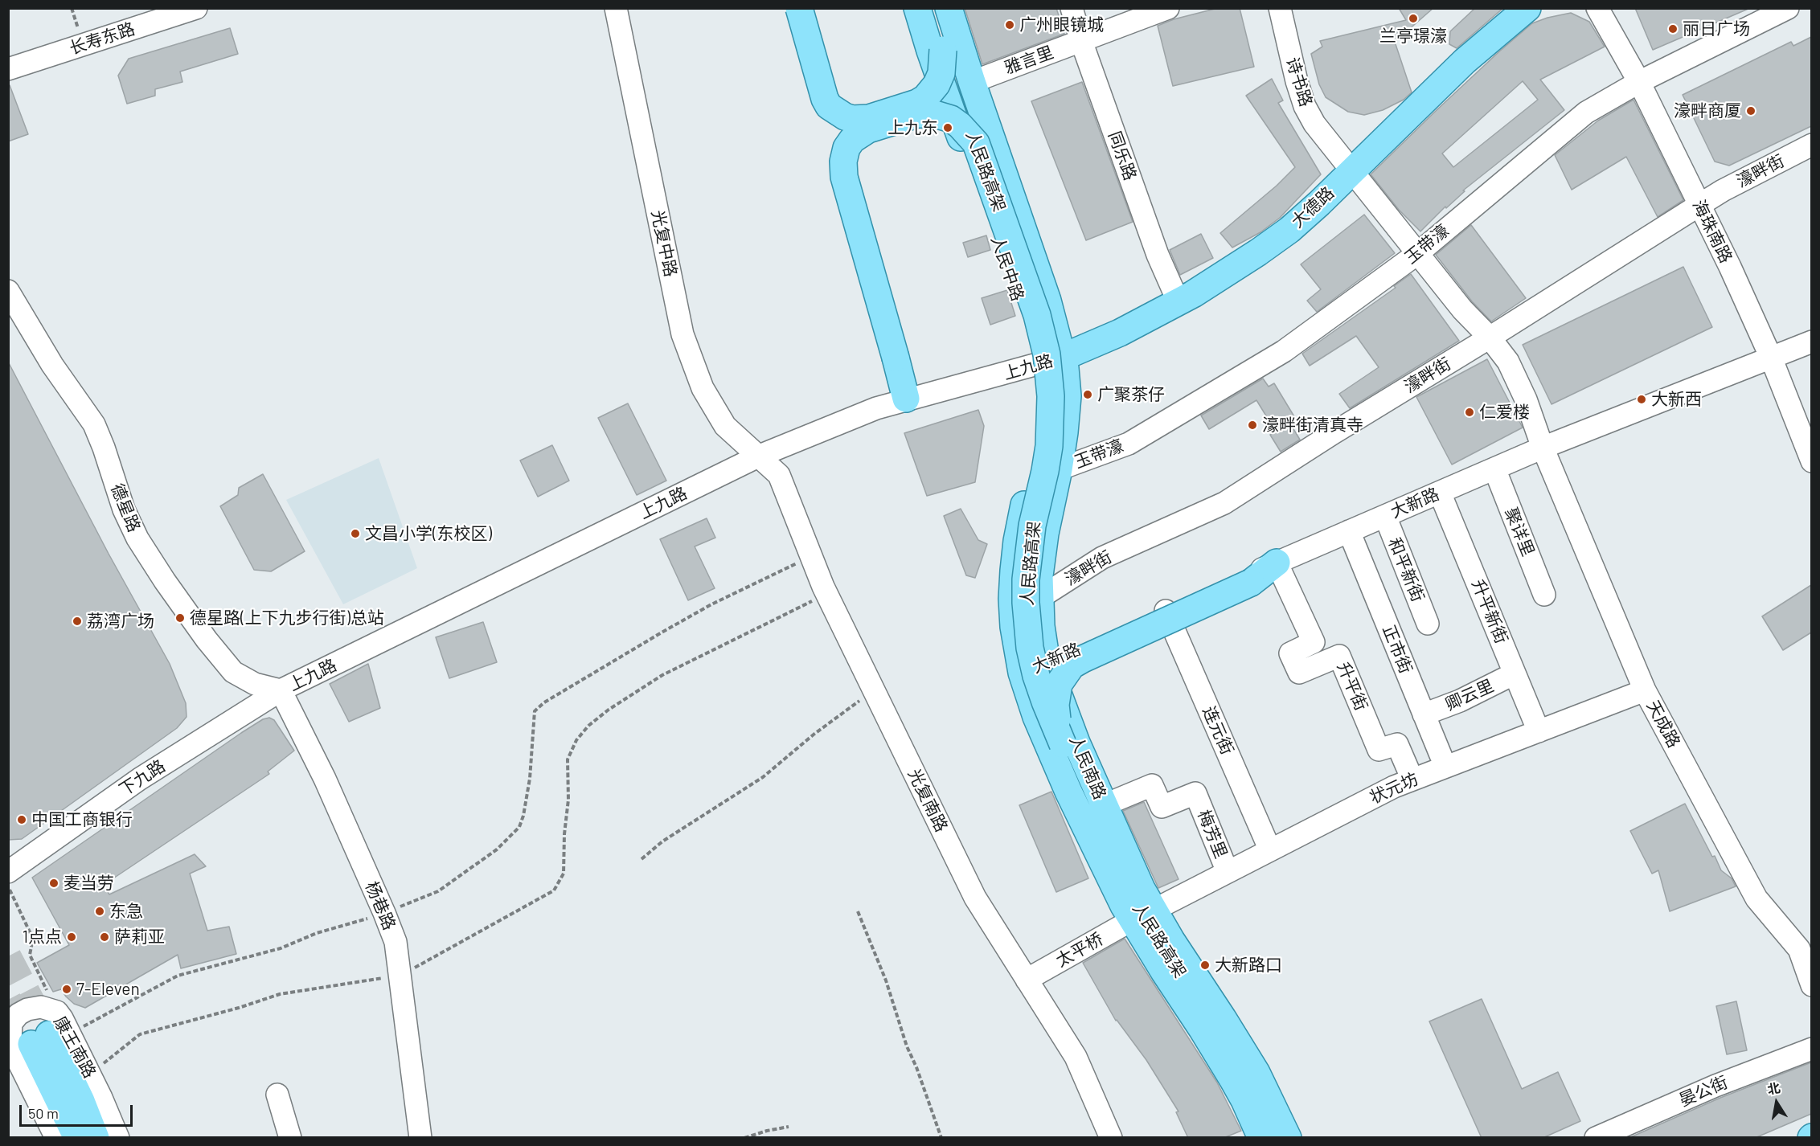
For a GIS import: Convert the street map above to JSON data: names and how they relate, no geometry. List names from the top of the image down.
{
  "streets": {
    "main road": [
      "人民路高架",
      "大德路",
      "人民中路",
      "人民南路",
      "康王南路"
    ],
    "street": [
      "长寿东路",
      "雅言里",
      "诗书路",
      "同乐路",
      "濠畔街",
      "海珠南路",
      "光复中路",
      "玉带濠",
      "上九路",
      "大新路",
      "德星路",
      "聚详里",
      "和平新街",
      "升平新街",
      "正市街",
      "升平街",
      "卿云里",
      "天成路",
      "连元街",
      "下九路",
      "状元坊",
      "光复南路",
      "梅芳里",
      "杨巷路",
      "太平桥",
      "晏公街"
    ]
  },
  "crossings": [
    ["雅言里", "同乐路"],
    ["雅言里", "人民中路"],
    ["诗书路", "濠畔街"],
    ["诗书路", "大德路"],
    ["诗书路", "玉带濠"],
    ["诗书路", "天成路"],
    ["同乐路", "大德路"],
    ["濠畔街", "海珠南路"],
    ["濠畔街", "天成路"],
    ["濠畔街", "人民南路"],
    ["大德路", "人民中路"],
    ["大德路", "上九路"],
    ["大德路", "人民南路"],
    ["海珠南路", "玉带濠"],
    ["海珠南路", "大新路"],
    ["光复中路", "上九路"],
    ["光复中路", "光复南路"],
    ["玉带濠", "人民南路"],
    ["人民中路", "上九路"],
    ["人民中路", "人民南路"],
    ["上九路", "德星路"],
    ["上九路", "人民南路"],
    ["上九路", "下九路"],
    ["上九路", "光复南路"],
    ["上九路", "杨巷路"],
    ["大新路", "聚详里"],
    ["大新路", "和平新街"],
    ["大新路", "升平新街"],
    ["大新路", "正市街"],
    ["大新路", "升平街"],
    ["大新路", "天成路"],
    ["大新路", "连元街"],
    ["大新路", "人民南路"],
    ["德星路", "下九路"],
    ["德星路", "杨巷路"],
    ["升平新街", "卿云里"],
    ["升平新街", "状元坊"],
    ["正市街", "卿云里"],
    ["正市街", "状元坊"],
    ["升平街", "状元坊"],
    ["天成路", "状元坊"],
    ["连元街", "状元坊"],
    ["人民南路", "状元坊"],
    ["人民南路", "梅芳里"],
    ["人民南路", "太平桥"],
    ["下九路", "杨巷路"],
    ["状元坊", "梅芳里"],
    ["状元坊", "太平桥"],
    ["光复南路", "太平桥"]
  ],
  "places": [
    "兰亭璟濠",
    "广州眼镜城",
    "丽日广场",
    "濠畔商厦",
    "上九东",
    "广聚茶仔",
    "大新西",
    "仁爱楼",
    "濠畔街清真寺",
    "文昌小学(东校区)",
    "德星路(上下九步行街)总站",
    "荔湾广场",
    "中国工商银行",
    "麦当劳",
    "东急",
    "1点点",
    "萨莉亚",
    "大新路口",
    "7-Eleven"
  ],
  "scale_bar": "50 m",
  "north": "top"
}
